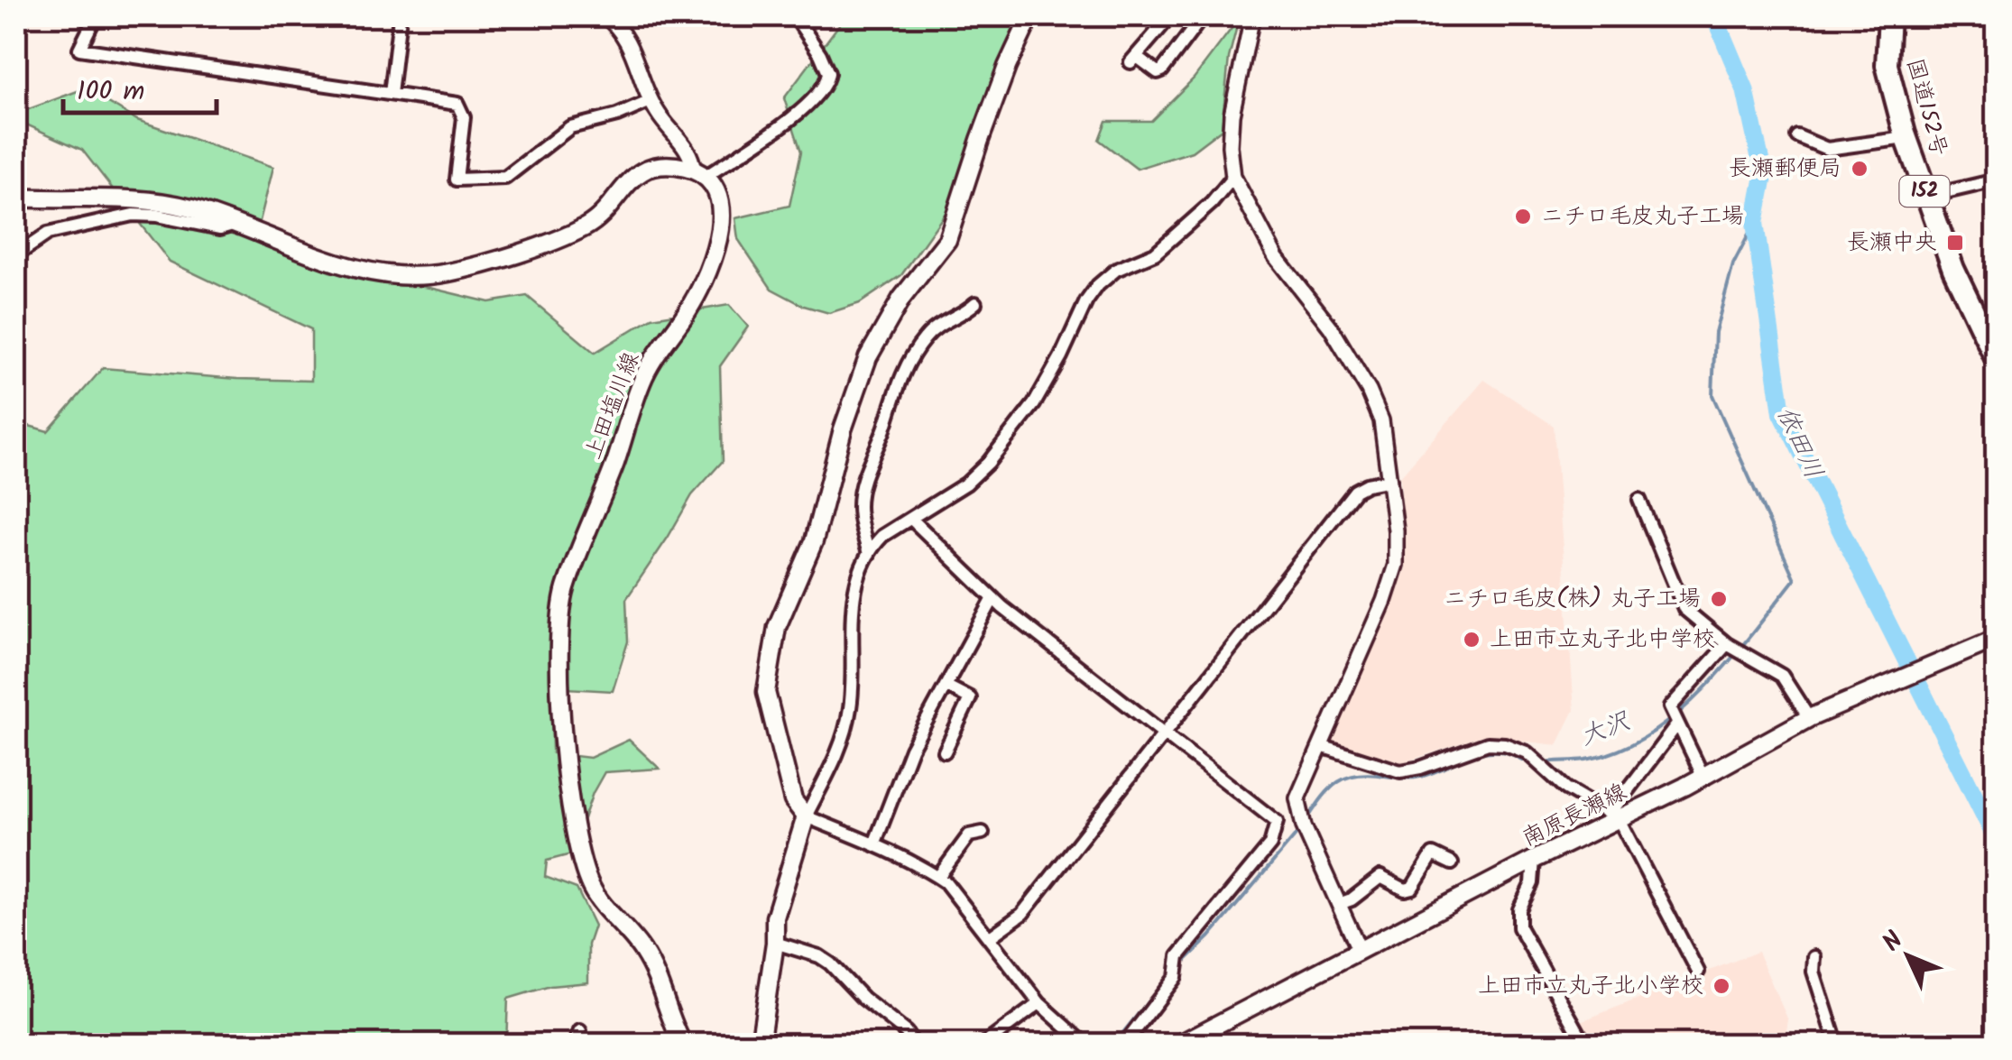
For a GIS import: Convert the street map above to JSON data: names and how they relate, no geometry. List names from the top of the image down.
{
  "streets": {
    "highway": ["国道152号", "152"],
    "main road": ["上田塩川線", "南原長瀬線"]
  },
  "water": ["依田川", "大沢"],
  "places": {
    "other": [
      "長瀬郵便局",
      "ニチロ毛皮丸子工場",
      "ニチロ毛皮(株) 丸子工場",
      "上田市立丸子北中学校",
      "上田市立丸子北小学校"
    ],
    "transit": ["長瀬中央"]
  },
  "scale_bar": "100 m",
  "north": "top left"
}
